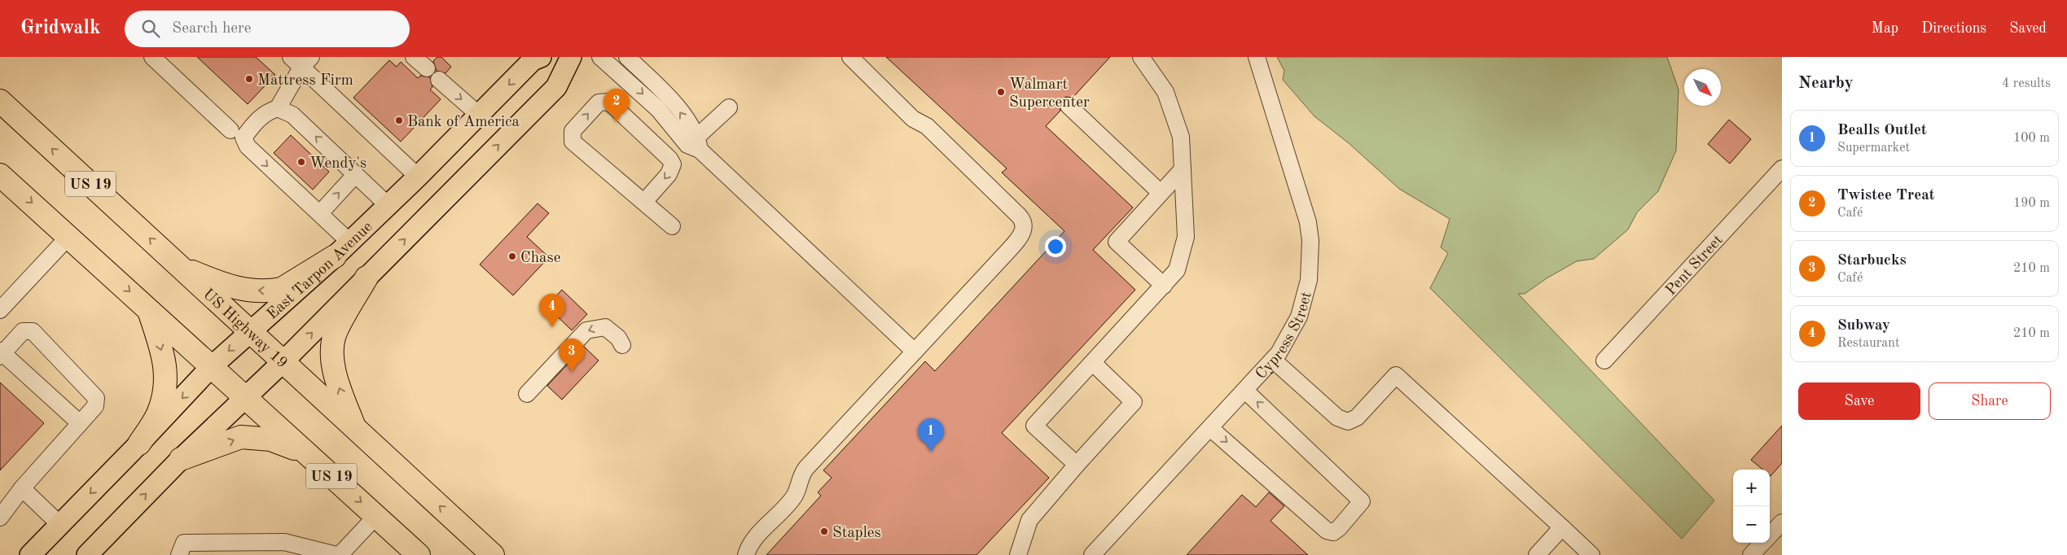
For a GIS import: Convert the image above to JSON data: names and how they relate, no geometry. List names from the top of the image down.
{
  "streets": {
    "highway": ["US 19", "US Highway 19"],
    "main road": ["East Tarpon Avenue"],
    "street": ["Pent Street", "Cypress Street"]
  },
  "crossings": [
    ["US 19", "East Tarpon Avenue"],
    ["East Tarpon Avenue", "US Highway 19"]
  ],
  "places": [
    "Mattress Firm",
    "Walmart Supercenter",
    "Bank of America",
    "Wendy's",
    "Chase",
    "Staples"
  ],
  "north": "bottom right",
  "page": {
    "header": "Gridwalk",
    "search": "Search here",
    "nav": ["Map", "Directions", "Saved"],
    "heading": ["Nearby", "4 results"],
    "pins": [
      "2",
      "4",
      "3",
      "1"
    ],
    "list": [
      {
        "mark": "1",
        "name": "Bealls Outlet",
        "note": "Supermarket",
        "value": "100 m"
      },
      {
        "mark": "2",
        "name": "Twistee Treat",
        "note": "Café",
        "value": "190 m"
      },
      {
        "mark": "3",
        "name": "Starbucks",
        "note": "Café",
        "value": "210 m"
      },
      {
        "mark": "4",
        "name": "Subway",
        "note": "Restaurant",
        "value": "210 m"
      }
    ],
    "buttons": ["Save", "Share"],
    "map_buttons": ["+", "−"]
  }
}
